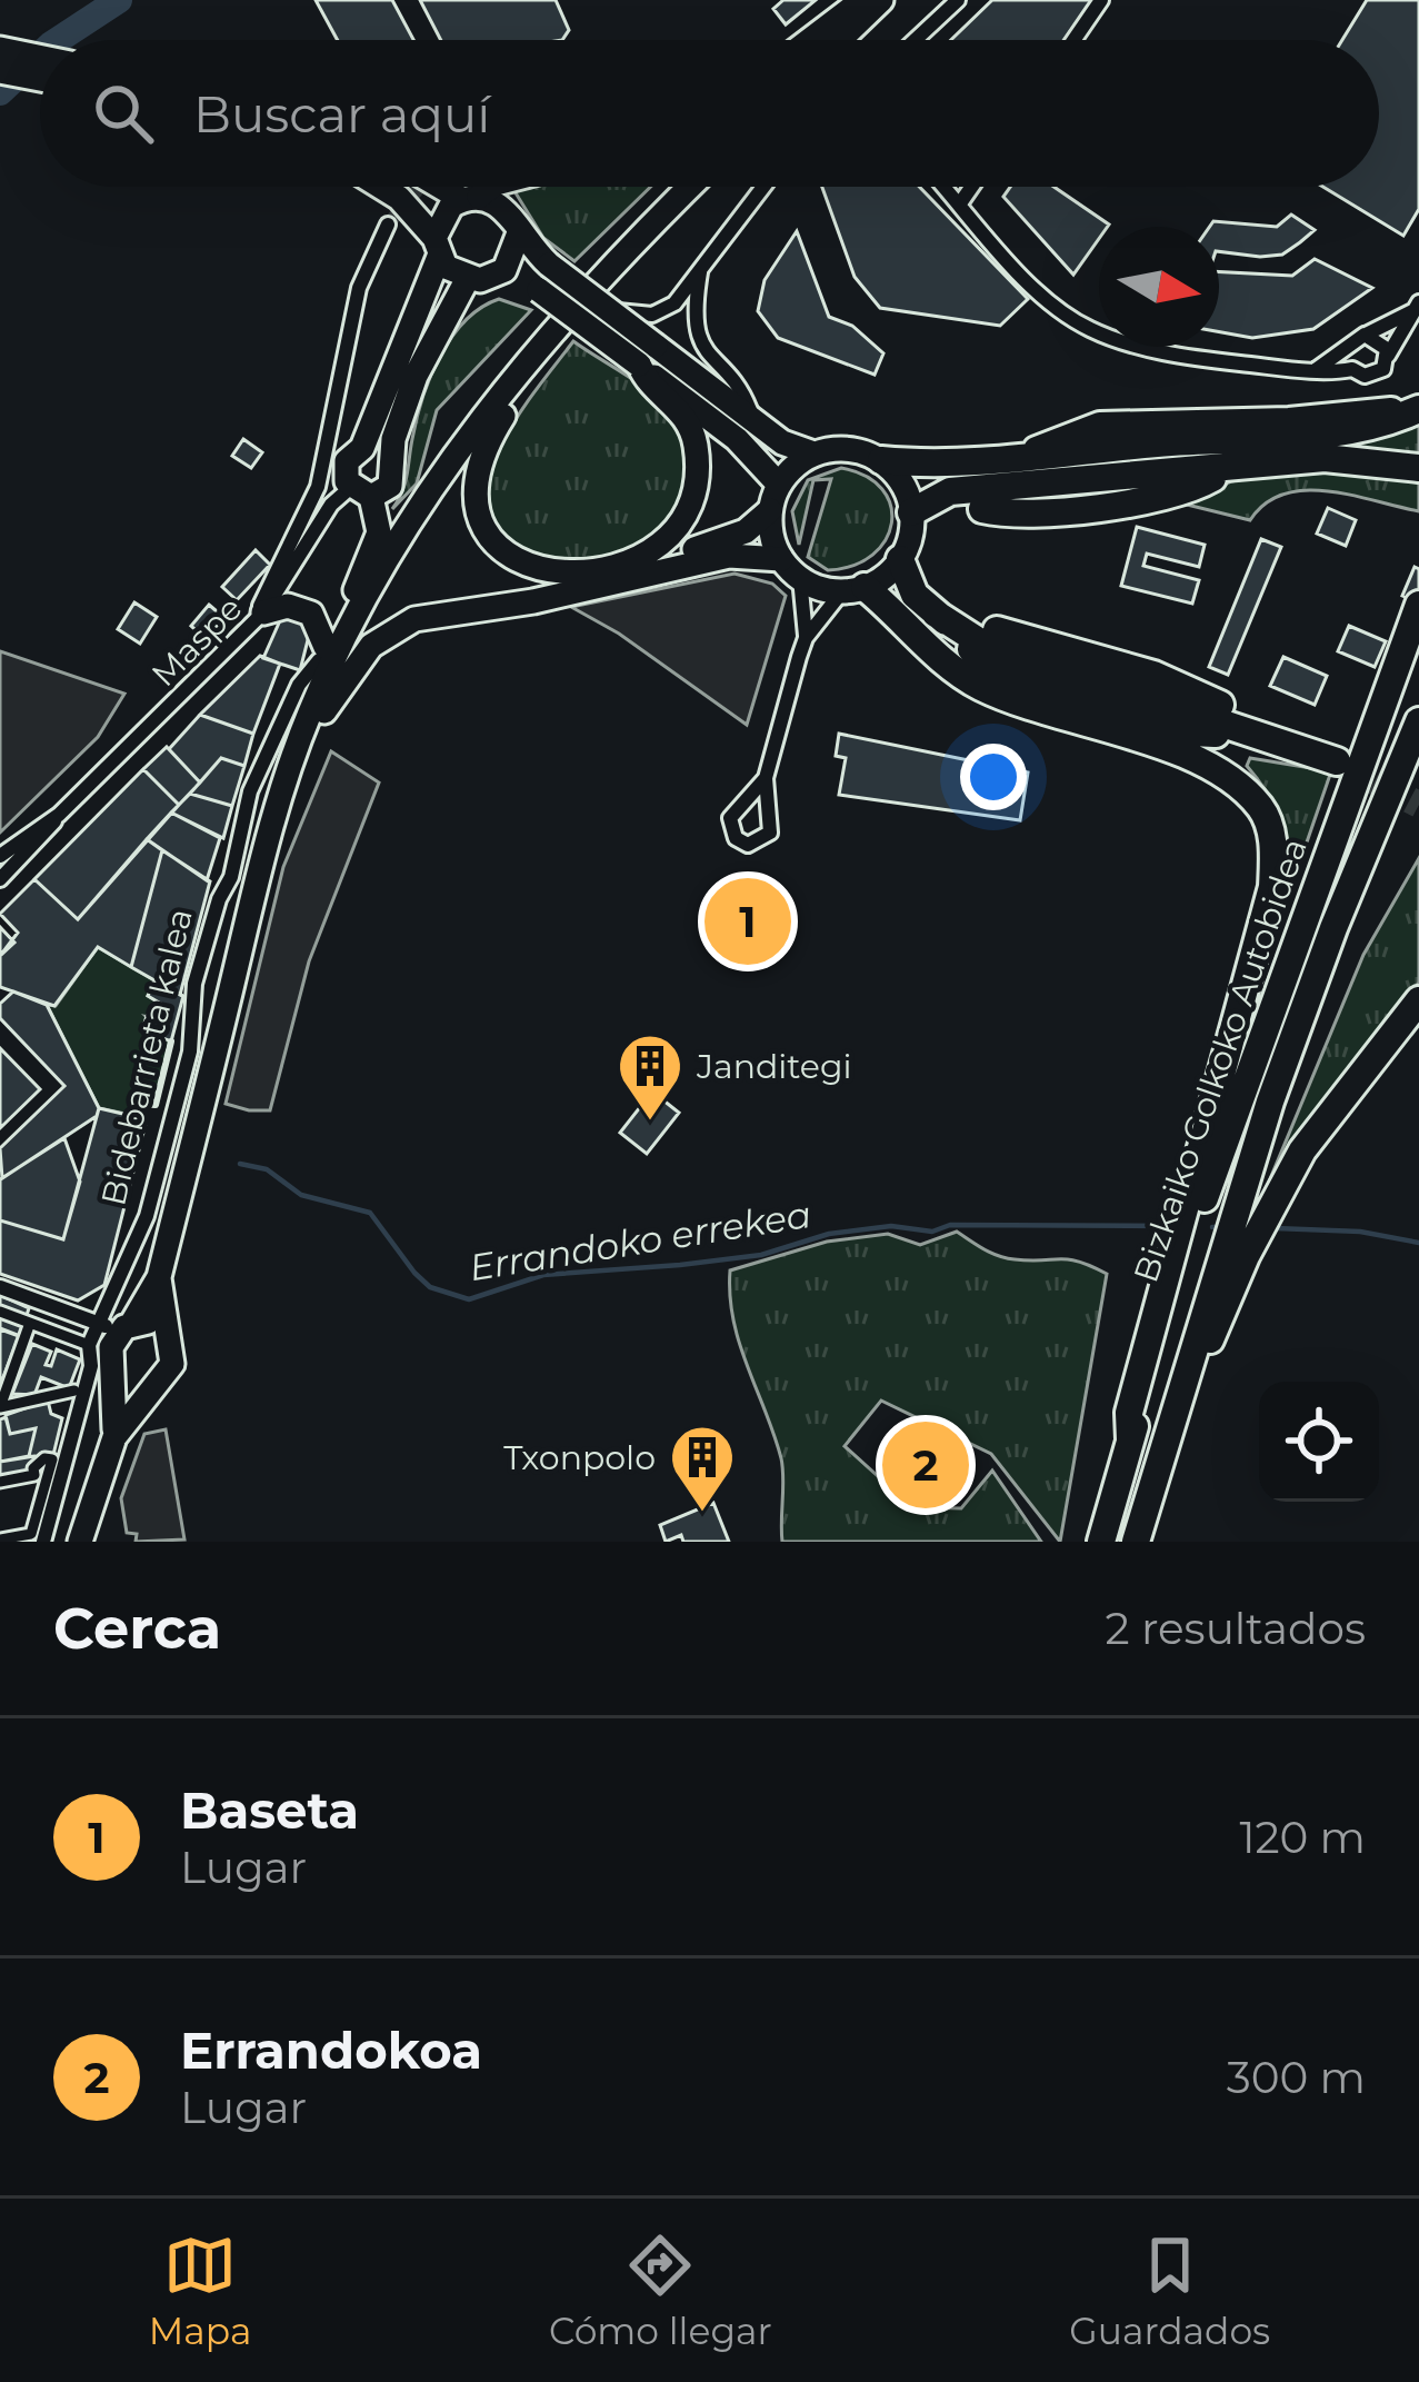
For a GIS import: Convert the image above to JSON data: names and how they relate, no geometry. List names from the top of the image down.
{
  "streets": {
    "highway": ["Bizkaiko Golkoko Autobidea"],
    "main road": ["Bidebarrieta kalea"],
    "street": ["Maspe"]
  },
  "water": ["Errandoko errekea"],
  "places": {
    "building": ["Janditegi", "Txonpolo"]
  },
  "north": "right",
  "page": {
    "search": "Buscar aquí",
    "pins": ["1", "2"],
    "heading": ["Cerca", "2 resultados"],
    "list": [
      {
        "mark": "1",
        "name": "Baseta",
        "note": "Lugar",
        "value": "120 m"
      },
      {
        "mark": "2",
        "name": "Errandokoa",
        "note": "Lugar",
        "value": "300 m"
      }
    ],
    "nav": ["Mapa", "Cómo llegar", "Guardados"]
  }
}
